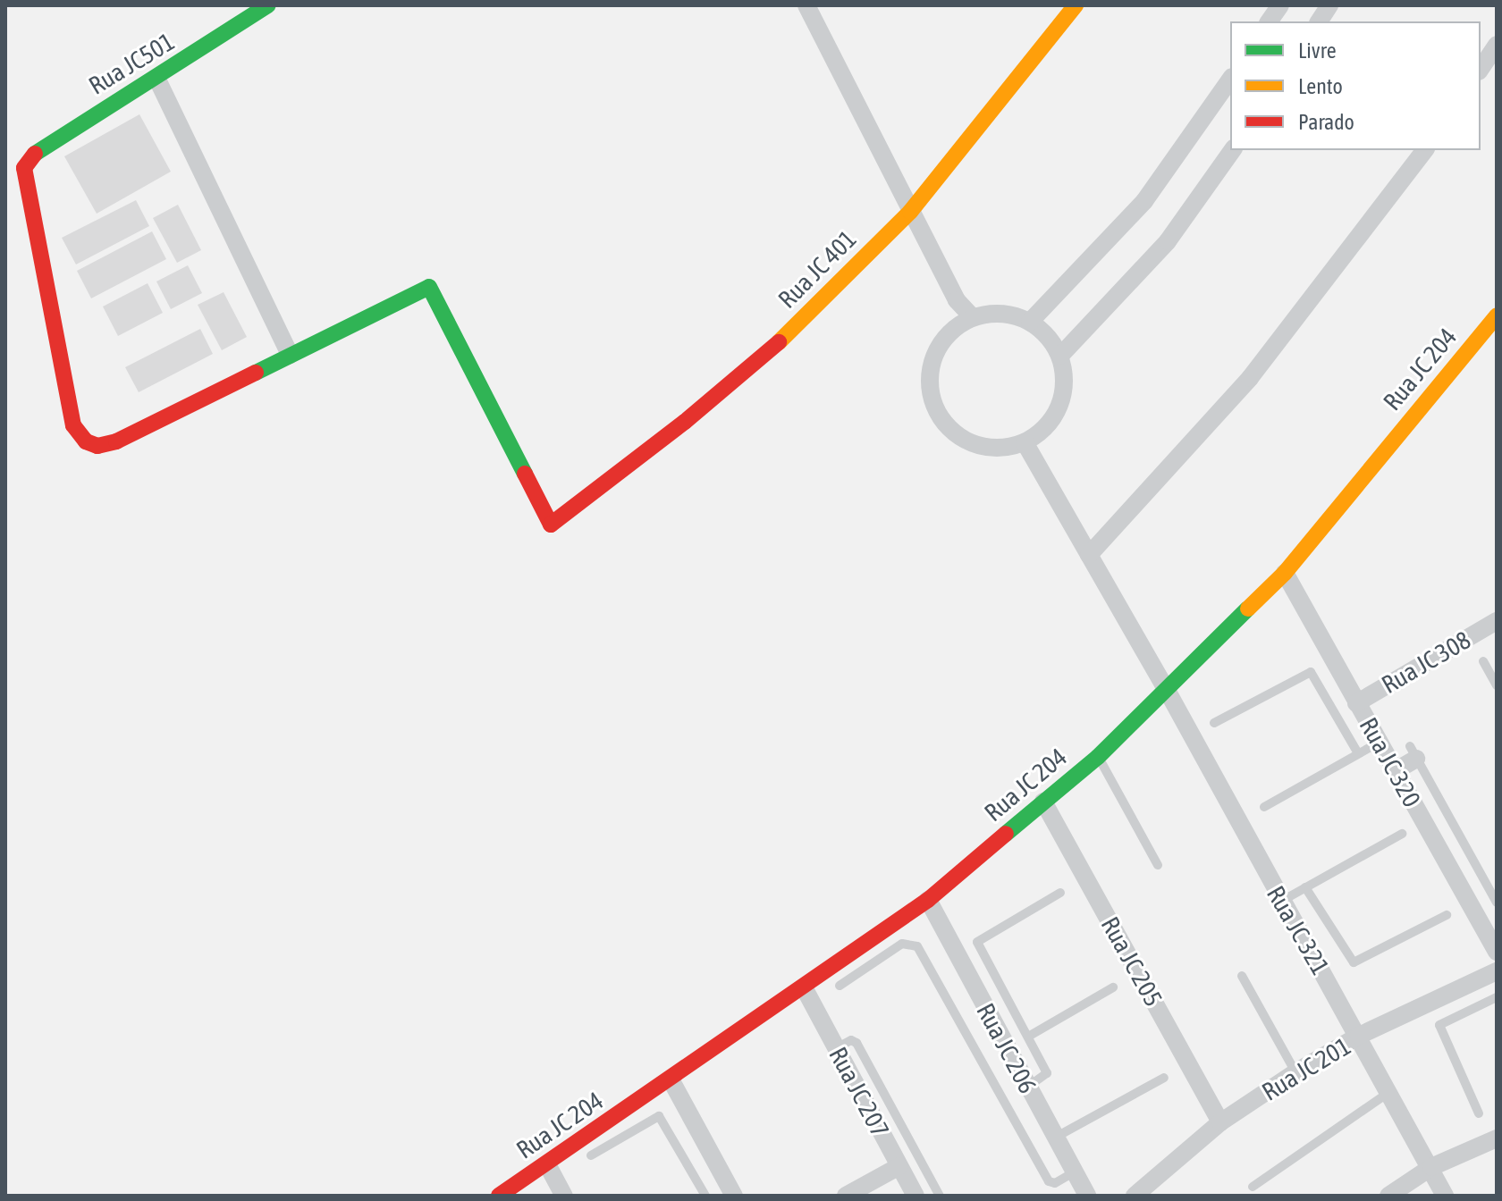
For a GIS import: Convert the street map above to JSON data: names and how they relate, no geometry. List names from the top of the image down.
{
  "streets": {
    "street": [
      "Rua JC501",
      "Rua JC 401",
      "Rua JC 204",
      "Rua JC 308",
      "Rua JC 320",
      "Rua JC 321",
      "Rua JC 205",
      "Rua JC 206",
      "Rua JC 201",
      "Rua JC 207"
    ]
  },
  "crossings": [
    ["Rua JC501", "Rua JC 401"],
    ["Rua JC 204", "Rua JC 320"],
    ["Rua JC 204", "Rua JC 321"],
    ["Rua JC 204", "Rua JC 205"],
    ["Rua JC 204", "Rua JC 206"],
    ["Rua JC 204", "Rua JC 207"],
    ["Rua JC 308", "Rua JC 320"],
    ["Rua JC 321", "Rua JC 201"],
    ["Rua JC 205", "Rua JC 201"]
  ],
  "legend": ["Livre", "Lento", "Parado"]
}
